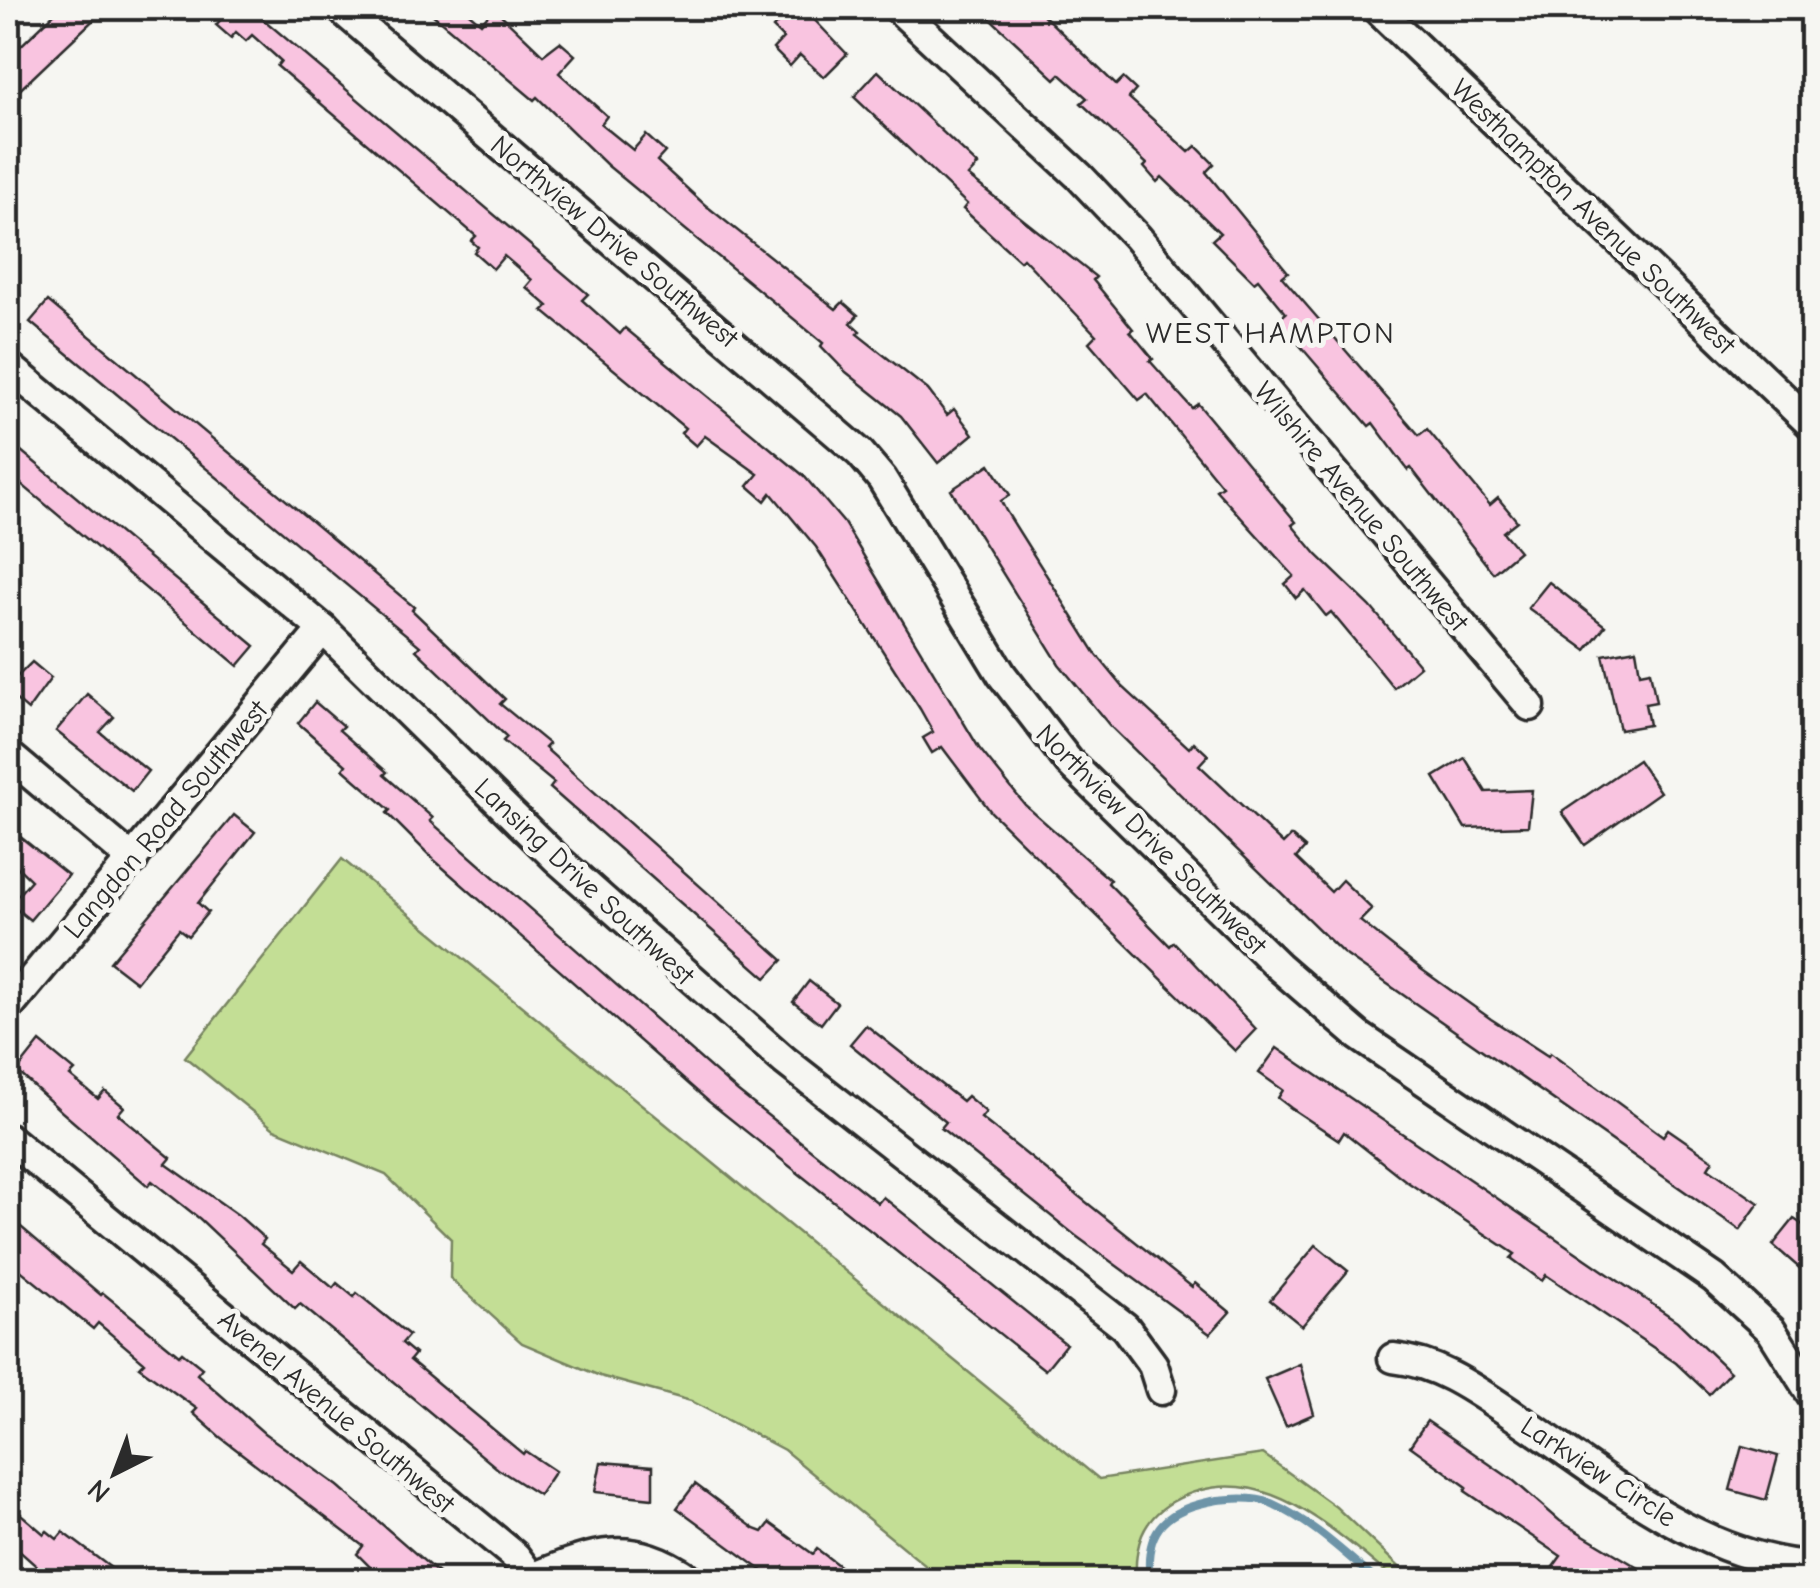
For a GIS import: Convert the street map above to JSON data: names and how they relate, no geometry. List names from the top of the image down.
{
  "streets": {
    "street": [
      "Westhampton Avenue Southwest",
      "Northview Drive Southwest",
      "Wilshire Avenue Southwest",
      "Langdon Road Southwest",
      "Lansing Drive Southwest",
      "Avenel Avenue Southwest",
      "Larkview Circle"
    ]
  },
  "crossings": [
    ["Langdon Road Southwest", "Lansing Drive Southwest"]
  ],
  "districts": ["WEST HAMPTON"],
  "north": "bottom left"
}
